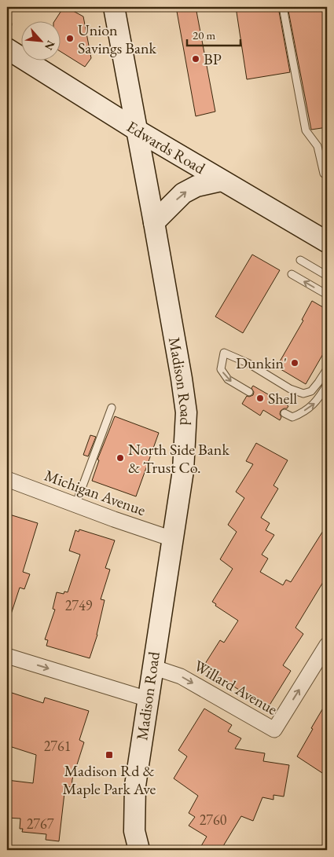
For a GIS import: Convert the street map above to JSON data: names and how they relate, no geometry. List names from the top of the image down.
{
  "streets": {
    "main road": ["Edwards Road", "Madison Road"],
    "street": ["Michigan Avenue", "Willard Avenue"]
  },
  "crossings": [
    ["Edwards Road", "Madison Road"],
    ["Madison Road", "Michigan Avenue"],
    ["Madison Road", "Willard Avenue"]
  ],
  "places": {
    "other": [
      "Union Savings Bank",
      "BP",
      "Dunkin'",
      "Shell",
      "North Side Bank & Trust Co."
    ],
    "transit": ["Madison Rd & Maple Park Ave"]
  },
  "house_numbers": [
    "2749",
    "2761",
    "2760",
    "2767"
  ],
  "scale_bar": "20 m",
  "north": "bottom right"
}
